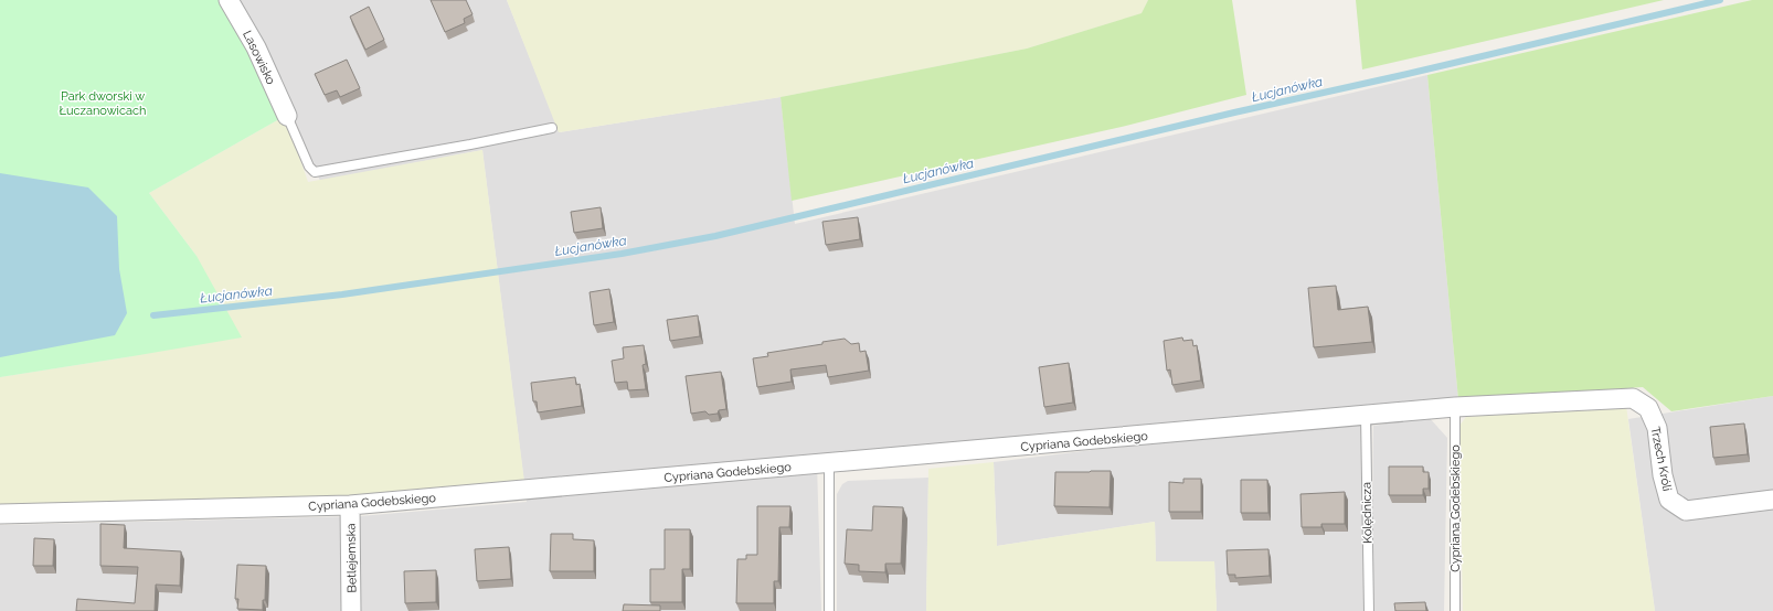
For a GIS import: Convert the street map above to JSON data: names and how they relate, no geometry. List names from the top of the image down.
{
  "streets": {
    "street": [
      "Lasowisko",
      "Cypriana Godebskiego",
      "Trzech Króli",
      "Betlejemska"
    ],
    "lane": ["Kolędnicza"]
  },
  "crossings": [
    ["Cypriana Godebskiego", "Trzech Króli"],
    ["Cypriana Godebskiego", "Kolędnicza"],
    ["Cypriana Godebskiego", "Betlejemska"]
  ],
  "water": ["Łucjanówka"],
  "parks": ["Park dworski w Łuczanowicach"]
}
